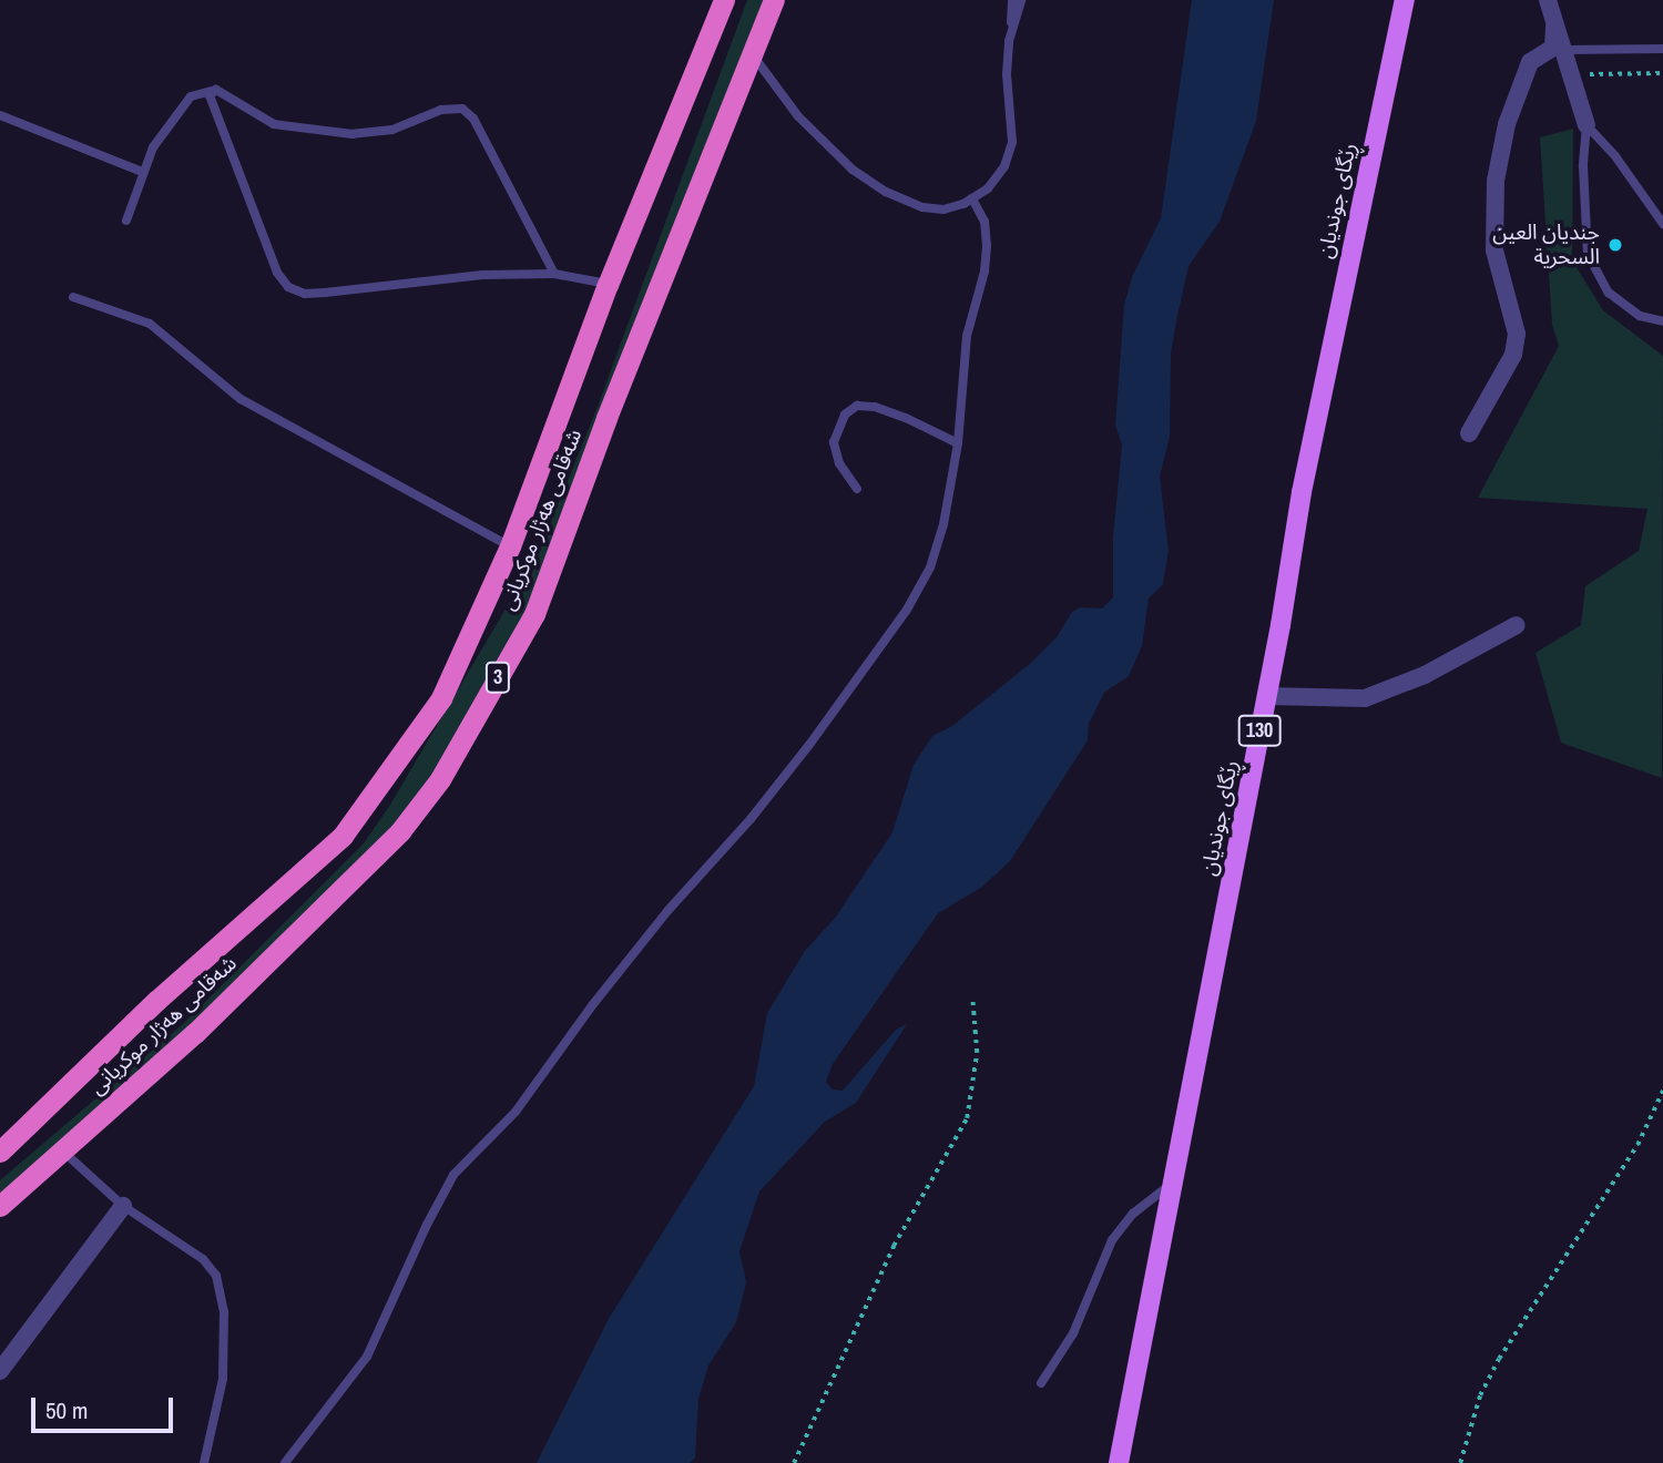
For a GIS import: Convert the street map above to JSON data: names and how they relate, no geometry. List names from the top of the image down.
{
  "streets": {
    "highway": ["شەقامی ھەژار موکریانی", "3"],
    "main road": ["ڕێگای جوندیان", "130"]
  },
  "places": ["جنديان العين السحرية"],
  "scale_bar": "50 m"
}
